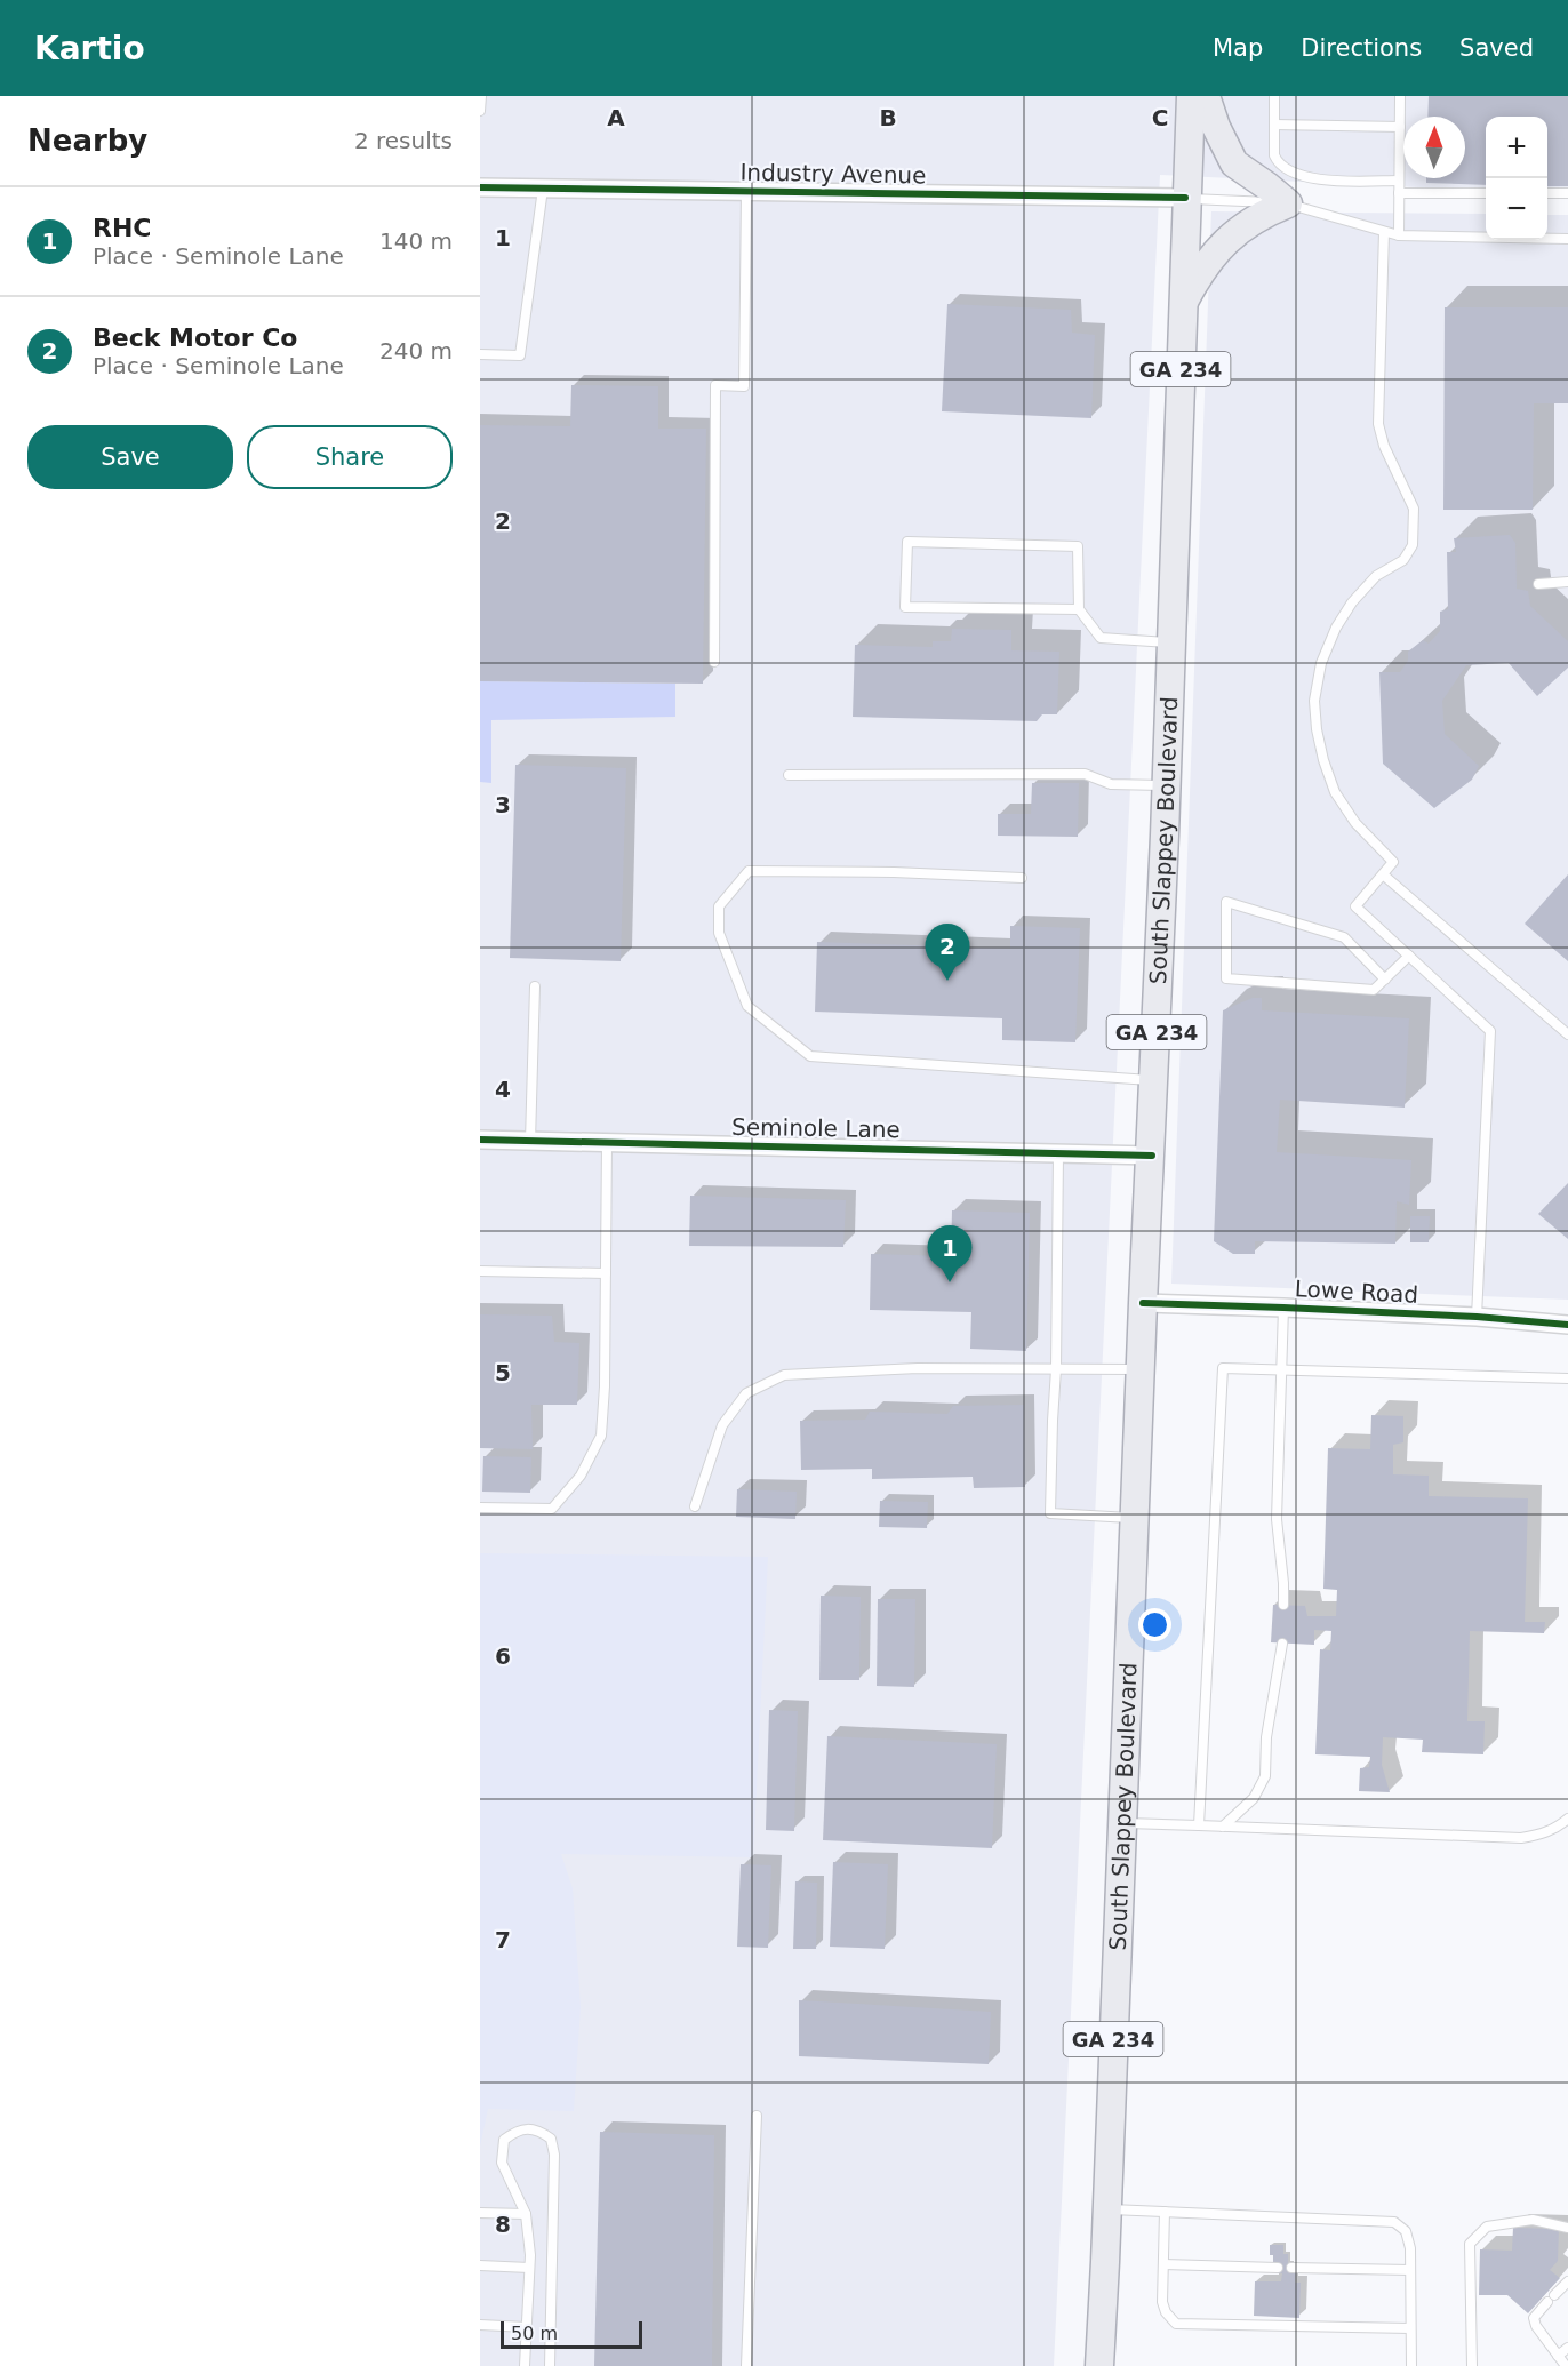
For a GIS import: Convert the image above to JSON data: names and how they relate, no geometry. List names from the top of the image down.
{
  "streets": {
    "main road": ["GA 234", "South Slappey Boulevard"],
    "street": ["Industry Avenue", "Seminole Lane", "Lowe Road"]
  },
  "crossings": [
    ["Industry Avenue", "South Slappey Boulevard"],
    ["South Slappey Boulevard", "Seminole Lane"],
    ["South Slappey Boulevard", "Lowe Road"]
  ],
  "scale_bar": "50 m",
  "north": "top",
  "page": {
    "header": "Kartio",
    "nav": ["Map", "Directions", "Saved"],
    "heading": ["Nearby", "2 results"],
    "map_buttons": ["+", "−"],
    "list": [
      {
        "mark": "1",
        "name": "RHC",
        "note": "Place · Seminole Lane",
        "value": "140 m"
      },
      {
        "mark": "2",
        "name": "Beck Motor Co",
        "note": "Place · Seminole Lane",
        "value": "240 m"
      }
    ],
    "buttons": ["Save", "Share"],
    "pins": ["2", "1"],
    "scale": "50 m"
  },
  "grid": {
    "columns": ["A", "B", "C"],
    "rows": [
      "1",
      "2",
      "3",
      "4",
      "5",
      "6",
      "7",
      "8"
    ]
  }
}
